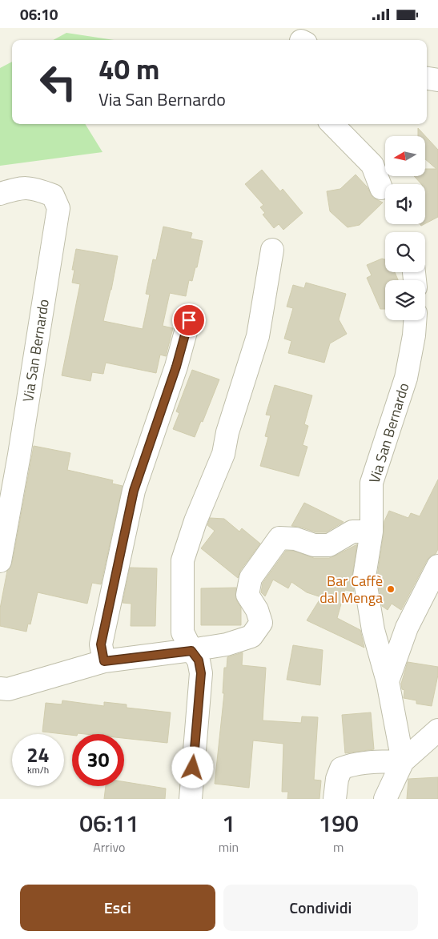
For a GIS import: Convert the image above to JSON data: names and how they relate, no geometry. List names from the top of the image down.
{
  "streets": {
    "street": ["Via San Bernardo"]
  },
  "places": ["Bar Caffè dal Menga"],
  "north": "left",
  "page": {
    "status": "06:10",
    "turn": ["40 m", "Via San Bernardo"],
    "speed": "24 km/h",
    "limit": "30",
    "eta": [
      "06:11",
      "Arrivo",
      "1",
      "min",
      "190",
      "m"
    ],
    "buttons": ["Esci", "Condividi"]
  }
}
